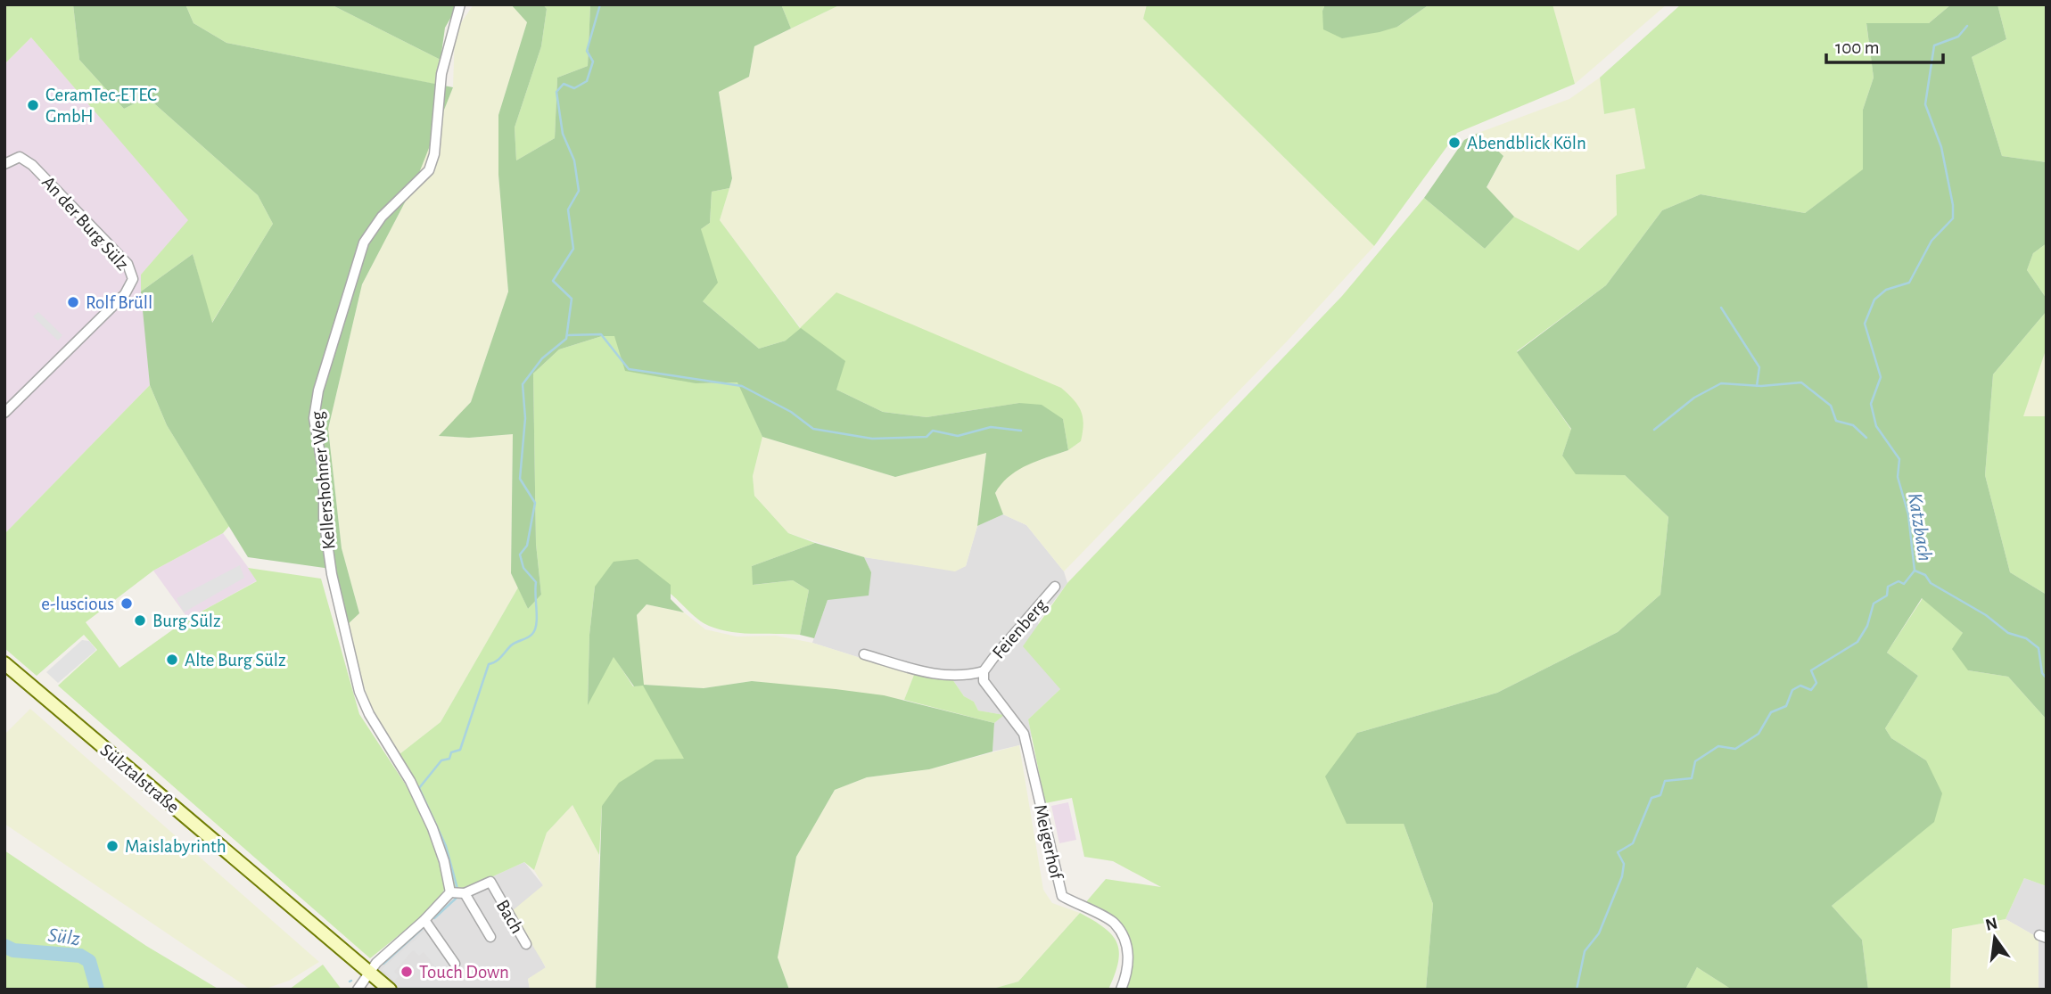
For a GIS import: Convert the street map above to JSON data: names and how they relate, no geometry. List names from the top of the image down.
{
  "streets": {
    "main road": ["Sülztalstraße"],
    "street": [
      "An der Burg Sülz",
      "Kellershohner Weg",
      "Feienberg",
      "Meigerhof",
      "Bach"
    ]
  },
  "crossings": [
    ["Kellershohner Weg", "Bach"],
    ["Feienberg", "Meigerhof"]
  ],
  "water": ["Katzbach", "Sülz"],
  "places": [
    "CeramTec-ETEC GmbH",
    "Abendblick Köln",
    "Rolf Brüll",
    "e-luscious",
    "Burg Sülz",
    "Alte Burg Sülz",
    "Maislabyrinth",
    "Touch Down"
  ],
  "scale_bar": "100 m",
  "north": "top"
}
